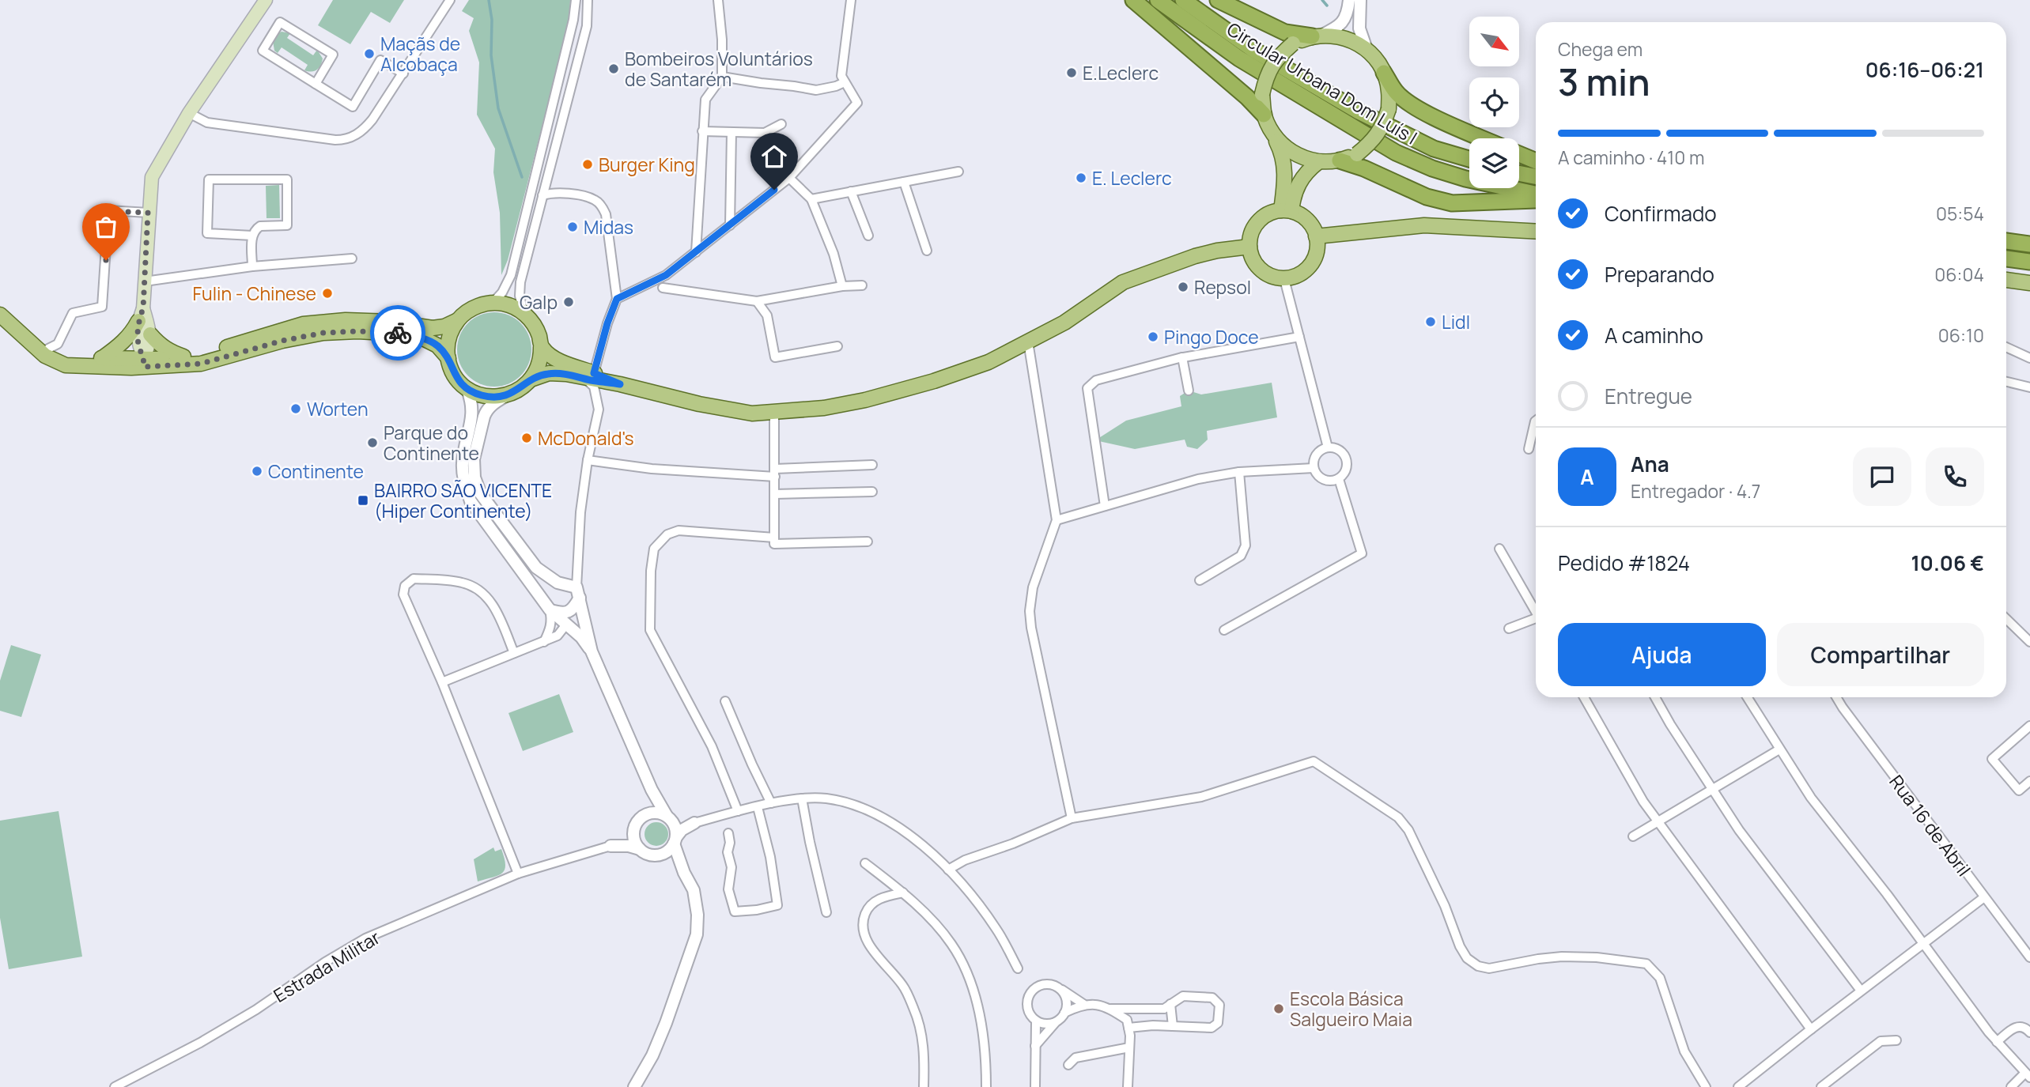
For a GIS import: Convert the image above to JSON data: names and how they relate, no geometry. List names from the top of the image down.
{
  "streets": {
    "highway": ["Circular Urbana Dom Luís I"],
    "street": ["Rua 16 de Abril", "Estrada Militar"]
  },
  "places": {
    "other": [
      "Maçãs de Alcobaça",
      "Bombeiros Voluntários de Santarém",
      "E.Leclerc",
      "Burger King",
      "E. Leclerc",
      "Midas",
      "Repsol",
      "Fulin - Chinese",
      "Galp",
      "Lidl",
      "Pingo Doce",
      "Worten",
      "McDonald's",
      "Parque do Continente",
      "Continente",
      "Escola Básica Salgueiro Maia"
    ],
    "transit": ["BAIRRO SÃO VICENTE (Hiper Continente)"]
  },
  "north": "bottom right",
  "page": {
    "heading": ["3 min", "Chega em", "06:16–06:21"],
    "panel": [
      "Ana",
      "Entregador · 4.7",
      "Pedido #1824",
      "10.06 €"
    ],
    "bar": "A caminho · 410 m",
    "list": [
      ["Confirmado", "05:54"],
      ["Preparando", "06:04"],
      ["A caminho", "06:10"],
      "Entregue"
    ],
    "round": "A",
    "buttons": ["Ajuda", "Compartilhar"]
  }
}
